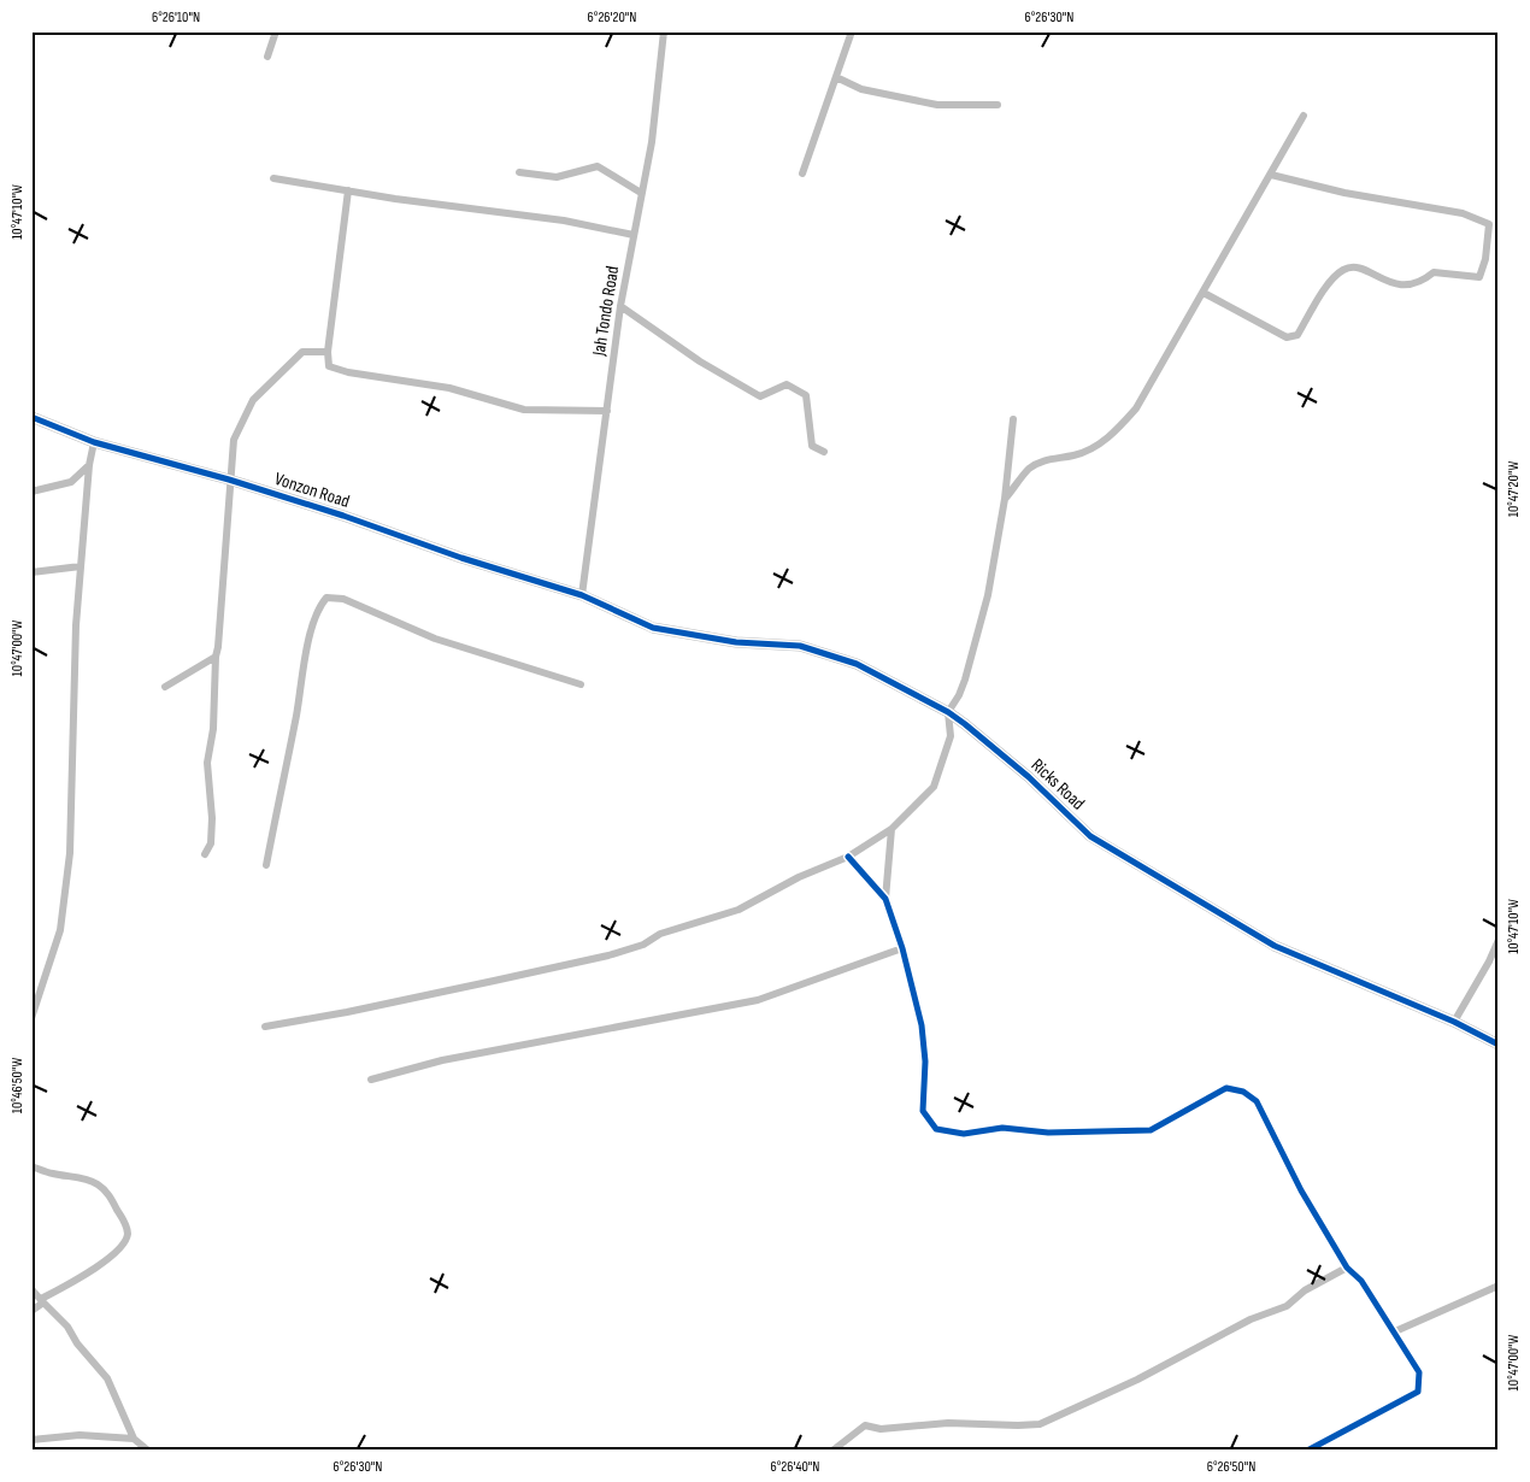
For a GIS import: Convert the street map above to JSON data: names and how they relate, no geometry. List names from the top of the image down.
{
  "streets": {
    "street": ["Jah Tondo Road", "Vonzon Road", "Ricks Road"]
  },
  "crossings": [
    ["Jah Tondo Road", "Vonzon Road"],
    ["Jah Tondo Road", "Ricks Road"],
    ["Vonzon Road", "Ricks Road"]
  ],
  "coordinates": [
    "6°26'10\"N",
    "6°26'20\"N",
    "6°26'30\"N",
    "10°47'10\"W",
    "10°47'20\"W",
    "10°47'00\"W",
    "10°46'50\"W",
    "6°26'40\"N",
    "6°26'50\"N"
  ]
}
